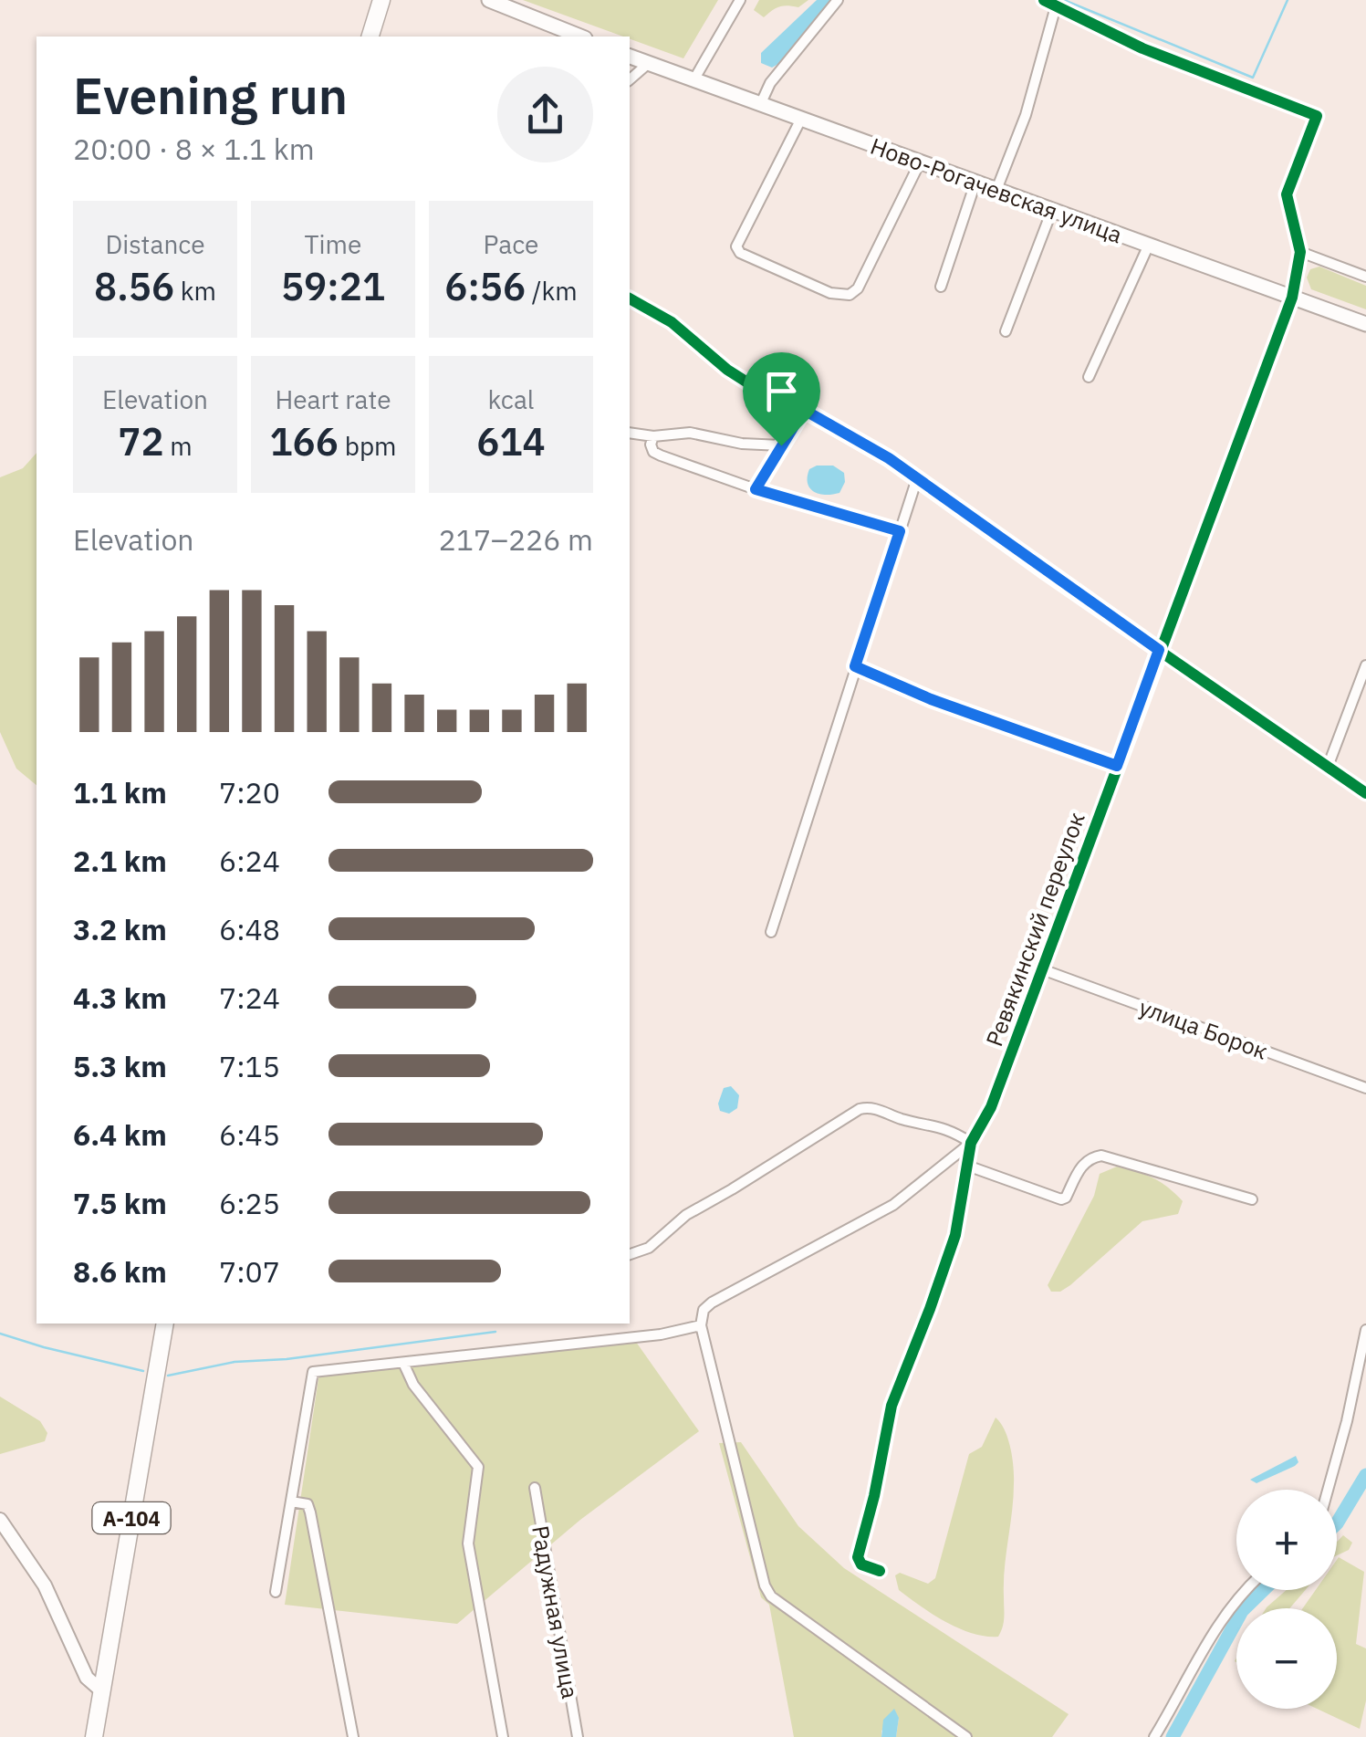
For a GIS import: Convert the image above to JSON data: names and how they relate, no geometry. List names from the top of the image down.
{
  "streets": {
    "highway": ["А-104"],
    "main road": ["Ново-Рогачевская улица"],
    "street": ["Ревякинский переулок", "улица Борок", "Радужная улица"]
  },
  "crossings": [
    ["Ново-Рогачевская улица", "Ревякинский переулок"],
    ["Ревякинский переулок", "улица Борок"]
  ],
  "page": {
    "heading": ["Evening run", "20:00 · 8 × 1.1 km"],
    "stats": [
      ["Distance", "8.56 km"],
      ["Time", "59:21"],
      ["Pace", "6:56 /km"],
      ["Elevation", "72 m"],
      ["Heart rate", "166 bpm"],
      ["kcal", "614"]
    ],
    "chart": ["Elevation", "217–226 m"],
    "list": [
      {
        "name": "1.1 km",
        "note": "7:20"
      },
      {
        "name": "2.1 km",
        "note": "6:24"
      },
      {
        "name": "3.2 km",
        "note": "6:48"
      },
      {
        "name": "4.3 km",
        "note": "7:24"
      },
      {
        "name": "5.3 km",
        "note": "7:15"
      },
      {
        "name": "6.4 km",
        "note": "6:45"
      },
      {
        "name": "7.5 km",
        "note": "6:25"
      },
      {
        "name": "8.6 km",
        "note": "7:07"
      }
    ],
    "map_buttons": ["+", "−"]
  }
}
